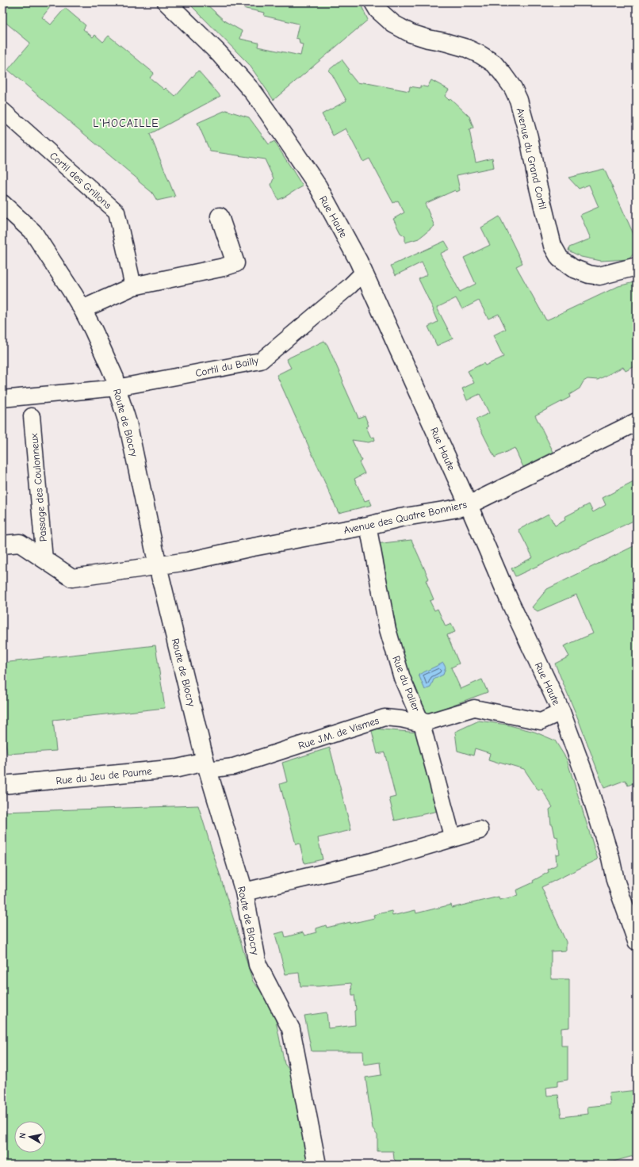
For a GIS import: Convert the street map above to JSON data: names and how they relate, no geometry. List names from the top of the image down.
{
  "streets": {
    "street": [
      "Avenue du Grand Cortil",
      "Cortil des Grillons",
      "Rue Haute",
      "Cortil du Bailly",
      "Route de Blocry",
      "Passage des Coulonneux",
      "Avenue des Quatre Bonniers",
      "Rue du Palier",
      "Rue J.M. de Vismes",
      "Rue du Jeu de Paume"
    ]
  },
  "crossings": [
    ["Rue Haute", "Cortil du Bailly"],
    ["Rue Haute", "Avenue des Quatre Bonniers"],
    ["Rue Haute", "Rue J.M. de Vismes"],
    ["Cortil du Bailly", "Route de Blocry"],
    ["Route de Blocry", "Avenue des Quatre Bonniers"],
    ["Route de Blocry", "Rue J.M. de Vismes"],
    ["Route de Blocry", "Rue du Jeu de Paume"],
    ["Passage des Coulonneux", "Avenue des Quatre Bonniers"],
    ["Avenue des Quatre Bonniers", "Rue du Palier"],
    ["Rue du Palier", "Rue J.M. de Vismes"],
    ["Rue J.M. de Vismes", "Rue du Jeu de Paume"]
  ],
  "districts": ["L'HOCAILLE"],
  "north": "left"
}
